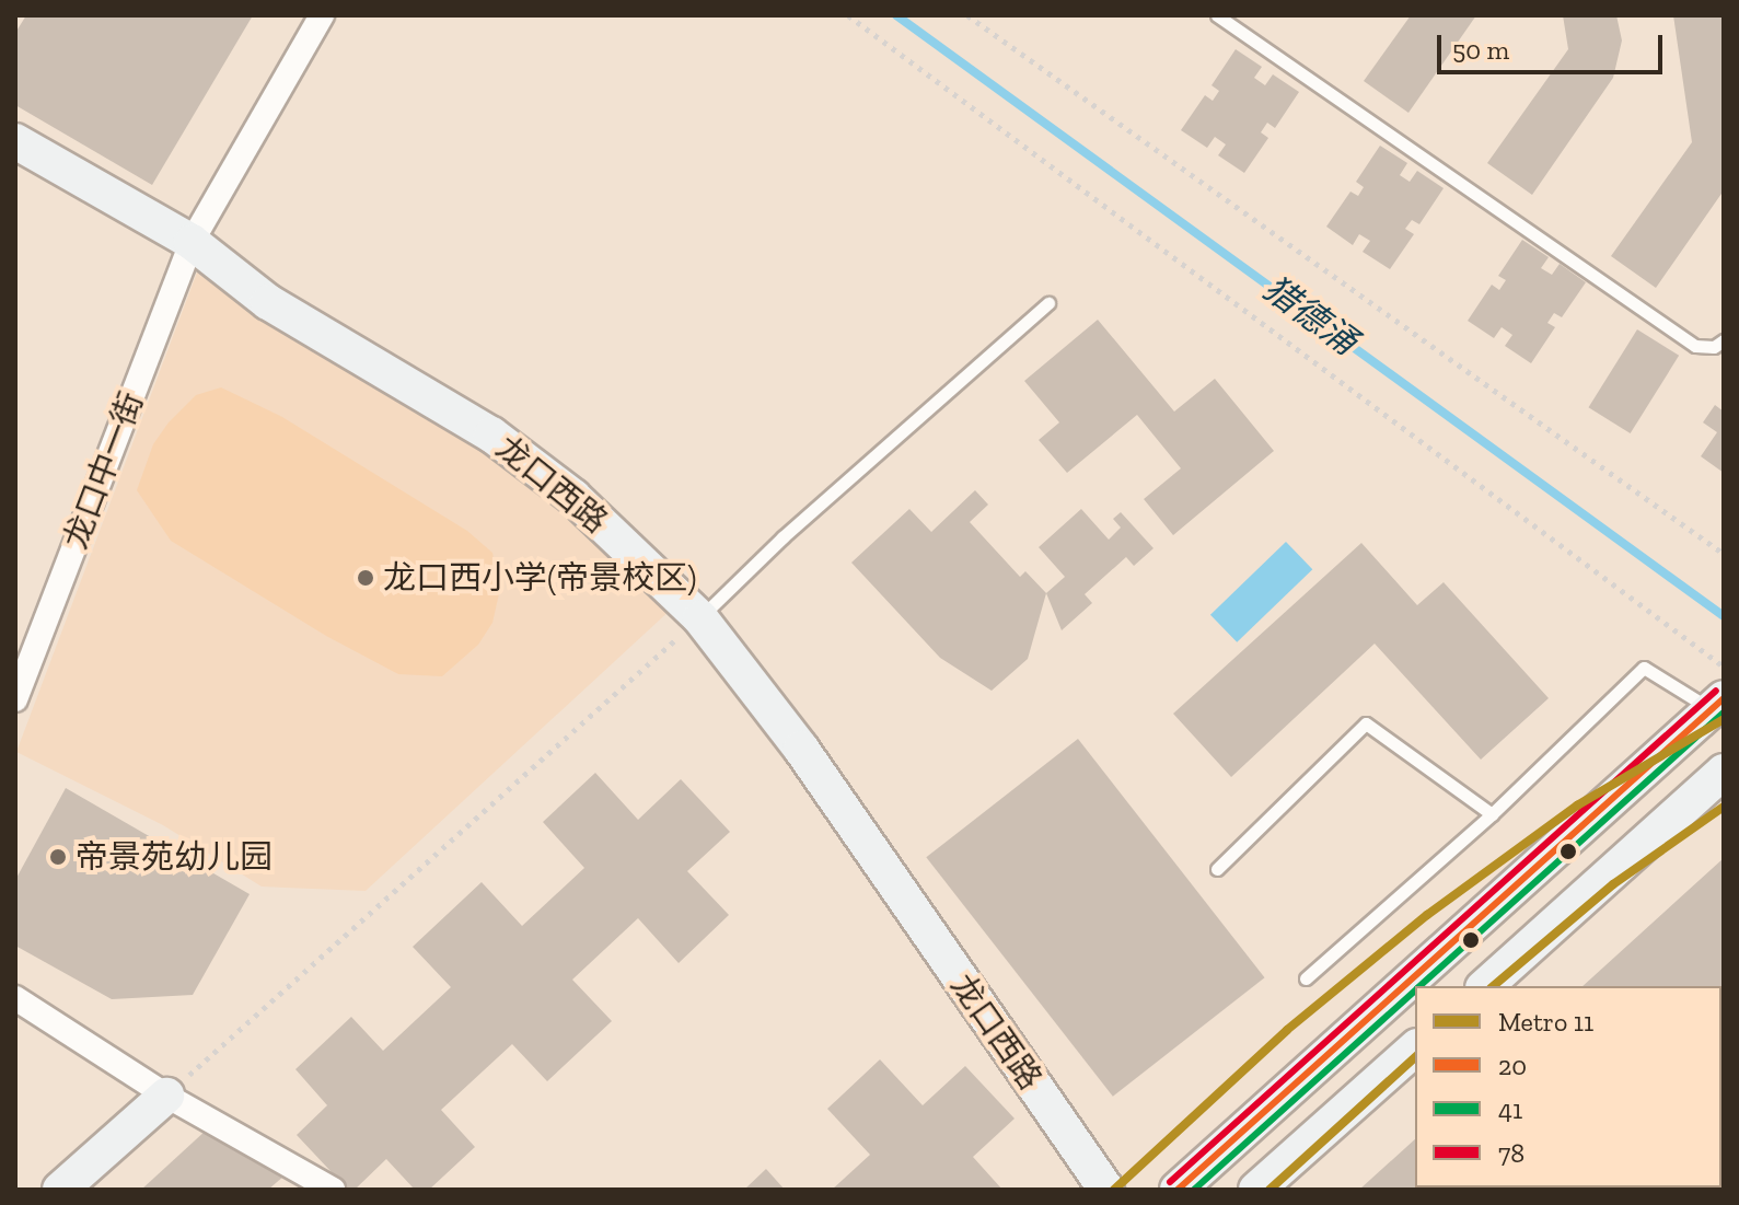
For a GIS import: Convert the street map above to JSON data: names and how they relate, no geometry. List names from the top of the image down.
{
  "streets": {
    "street": ["龙口中一街", "龙口西路"]
  },
  "crossings": [
    ["龙口中一街", "龙口西路"]
  ],
  "water": ["猎德涌"],
  "places": ["龙口西小学(帝景校区)", "帝景苑幼儿园"],
  "lines": [
    "transit line 78",
    "transit line 20",
    "transit line 41",
    "metro line 11"
  ],
  "legend": [
    "Metro 11",
    "20",
    "41",
    "78"
  ],
  "scale_bar": "50 m"
}
